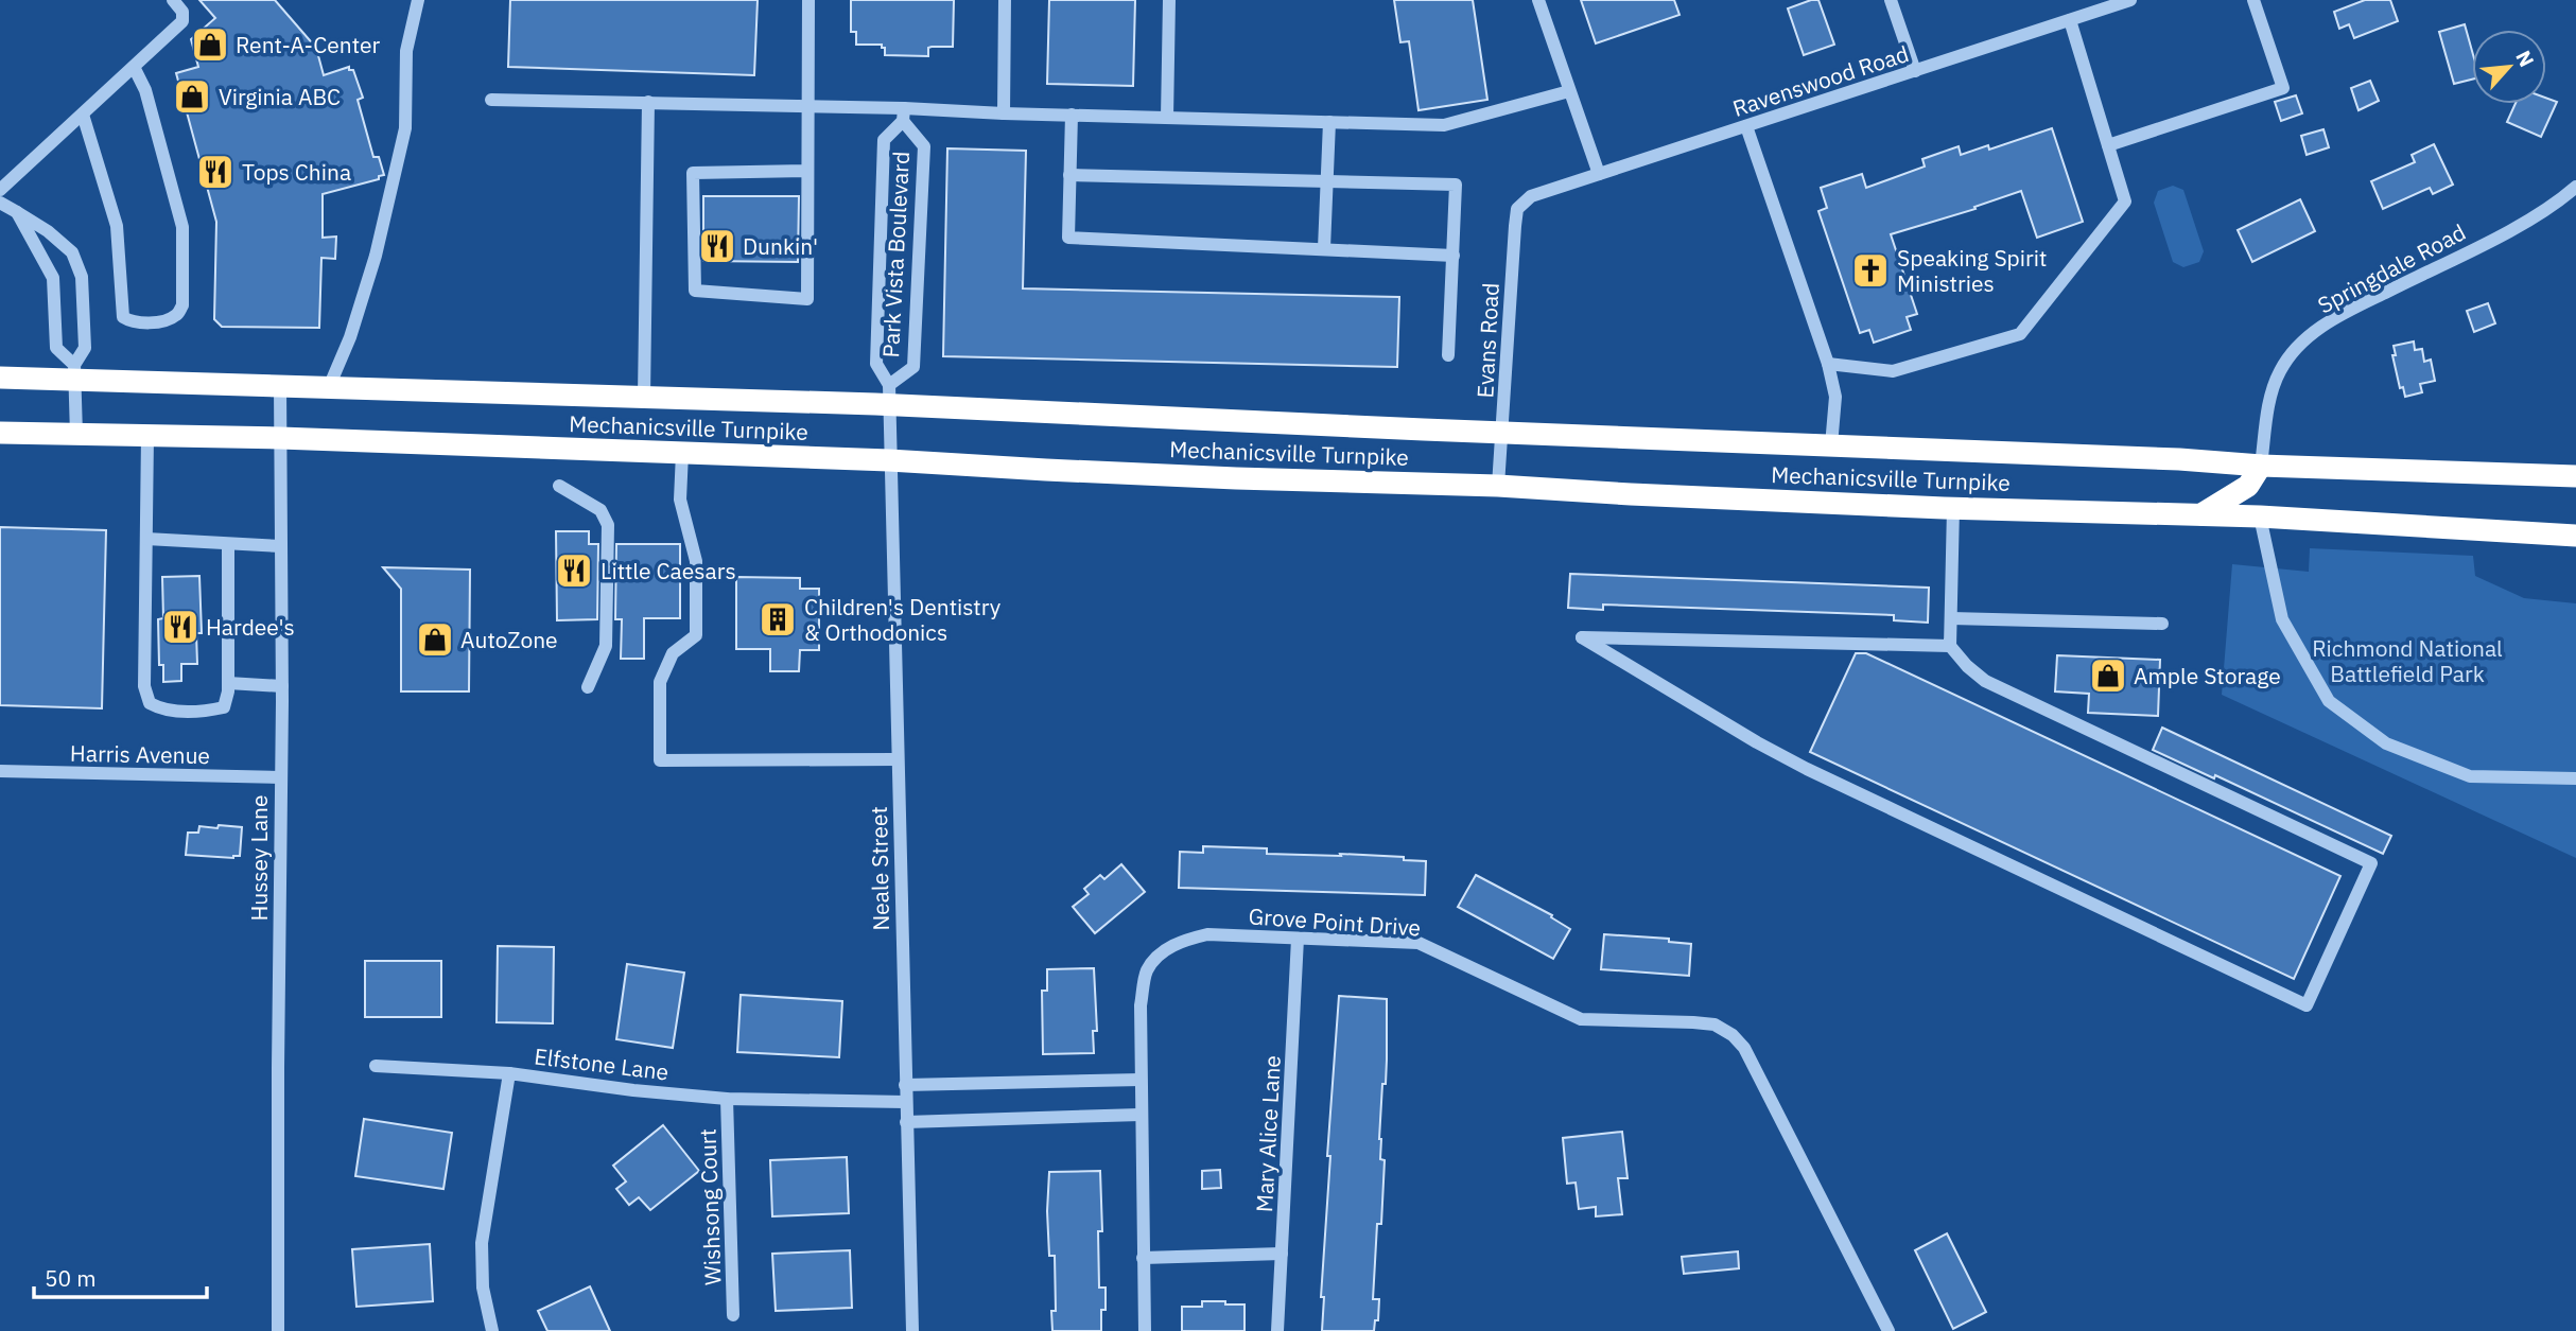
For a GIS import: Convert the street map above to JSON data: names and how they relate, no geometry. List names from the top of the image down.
{
  "streets": {
    "highway": ["Mechanicsville Turnpike"],
    "street": [
      "Ravenswood Road",
      "Park Vista Boulevard",
      "Springdale Road",
      "Evans Road",
      "Harris Avenue",
      "Hussey Lane",
      "Neale Street",
      "Grove Point Drive",
      "Elfstone Lane",
      "Mary Alice Lane",
      "Wishsong Court"
    ]
  },
  "crossings": [
    ["Ravenswood Road", "Evans Road"],
    ["Park Vista Boulevard", "Mechanicsville Turnpike"],
    ["Park Vista Boulevard", "Neale Street"],
    ["Springdale Road", "Mechanicsville Turnpike"],
    ["Evans Road", "Mechanicsville Turnpike"],
    ["Mechanicsville Turnpike", "Hussey Lane"],
    ["Mechanicsville Turnpike", "Neale Street"],
    ["Harris Avenue", "Hussey Lane"],
    ["Neale Street", "Elfstone Lane"],
    ["Grove Point Drive", "Mary Alice Lane"],
    ["Elfstone Lane", "Wishsong Court"]
  ],
  "parks": ["Richmond National Battlefield Park"],
  "places": {
    "shop": [
      "Rent-A-Center",
      "Virginia ABC",
      "AutoZone",
      "Ample Storage"
    ],
    "restaurant": [
      "Tops China",
      "Dunkin'",
      "Little Caesars",
      "Hardee's"
    ],
    "church": ["Speaking Spirit Ministries"],
    "building": ["Children's Dentistry & Orthodonics"]
  },
  "scale_bar": "50 m",
  "north": "top right"
}
